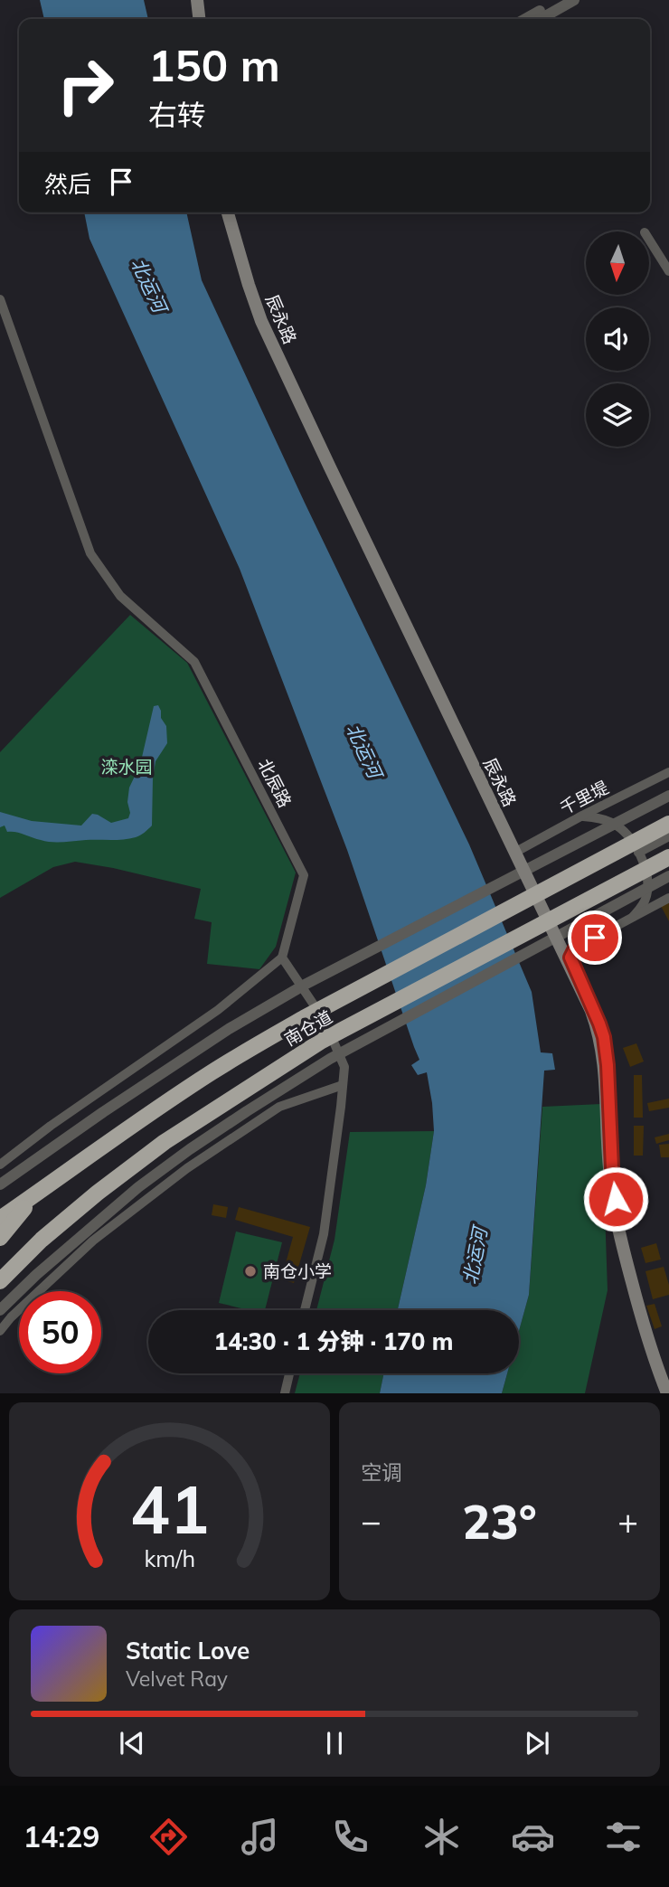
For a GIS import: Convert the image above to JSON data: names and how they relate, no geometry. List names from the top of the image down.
{
  "streets": {
    "highway": ["南仓道"],
    "main road": ["辰永路"],
    "street": ["北辰路", "千里堤"]
  },
  "crossings": [
    ["辰永路", "千里堤"]
  ],
  "water": ["北运河"],
  "parks": ["滦水园"],
  "places": ["南仓小学"],
  "north": "bottom",
  "page": {
    "turn": ["150 m", "右转"],
    "then": "然后",
    "limit": "50",
    "trip": "14:30 · 1 分钟 · 170 m",
    "tile": "空调",
    "heat": ["−", "23°", "+"],
    "song": ["Static Love", "Velvet Ray"],
    "tabs": "14:29",
    "gauge": ["41", "km/h"]
  }
}
